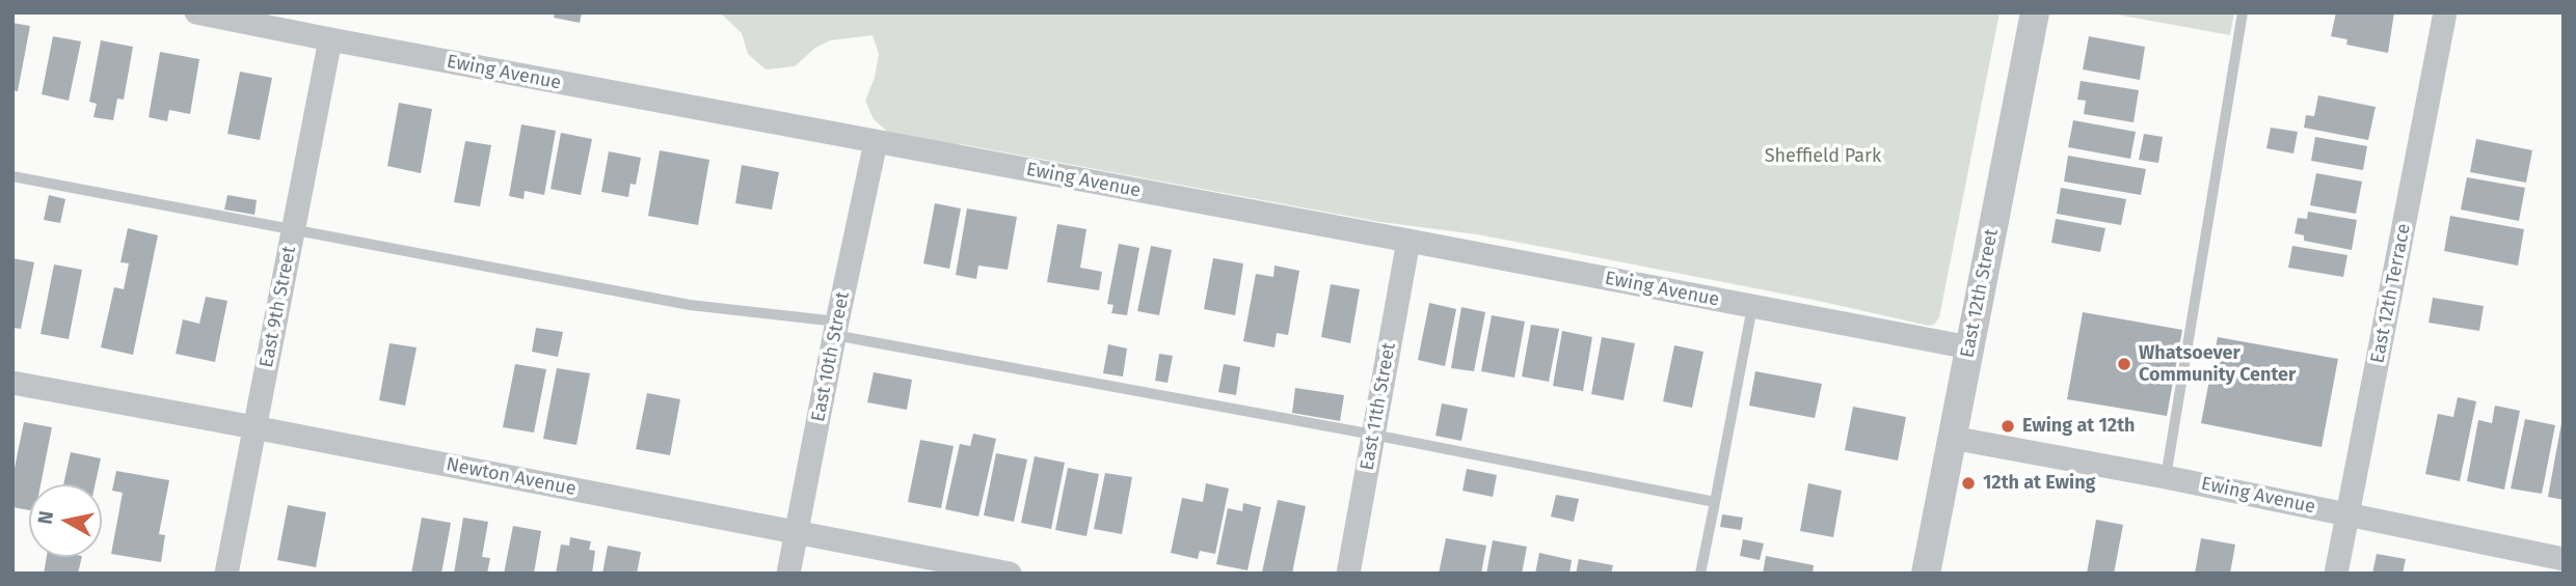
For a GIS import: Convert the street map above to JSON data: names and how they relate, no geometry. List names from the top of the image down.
{
  "streets": {
    "street": [
      "Ewing Avenue",
      "East 12th Street",
      "East 12th Terrace",
      "East 9th Street",
      "East 10th Street",
      "East 11th Street",
      "Newton Avenue"
    ]
  },
  "crossings": [
    ["Ewing Avenue", "East 12th Street"],
    ["Ewing Avenue", "East 12th Terrace"],
    ["Ewing Avenue", "East 9th Street"],
    ["Ewing Avenue", "East 10th Street"],
    ["Ewing Avenue", "East 11th Street"],
    ["East 9th Street", "Newton Avenue"],
    ["East 10th Street", "Newton Avenue"]
  ],
  "parks": ["Sheffield Park"],
  "places": ["Whatsoever Community Center", "Ewing at 12th", "12th at Ewing"],
  "north": "left"
}
